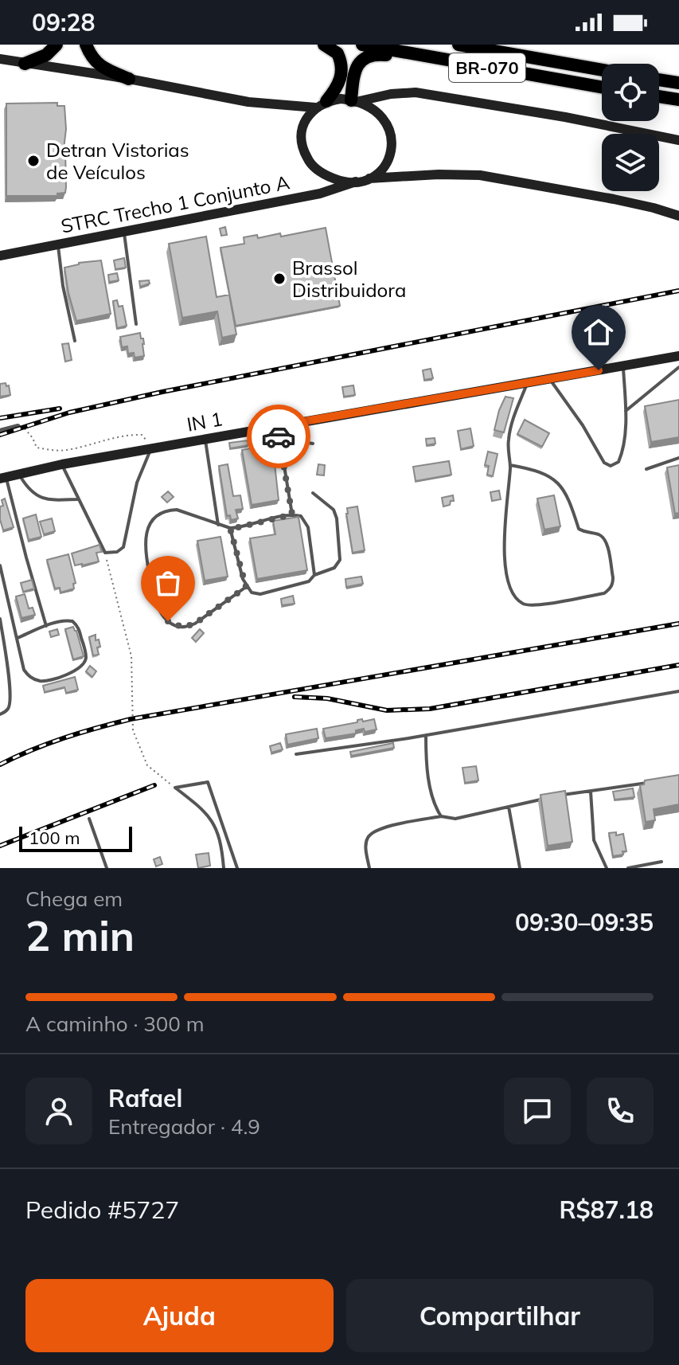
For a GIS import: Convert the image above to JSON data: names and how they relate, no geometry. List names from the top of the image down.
{
  "streets": {
    "highway": ["BR-070"],
    "main road": ["STRC Trecho 1 Conjunto A", "IN 1"]
  },
  "places": ["Detran Vistorias de Veículos", "Brassol Distribuidora"],
  "scale_bar": "100 m",
  "page": {
    "status": "09:28",
    "scale": "100 m",
    "heading": ["2 min", "Chega em", "09:30–09:35"],
    "panel": [
      "Rafael",
      "Entregador · 4.9",
      "Pedido #5727",
      "R$87.18"
    ],
    "bar": "A caminho · 300 m",
    "buttons": ["Ajuda", "Compartilhar"]
  }
}
